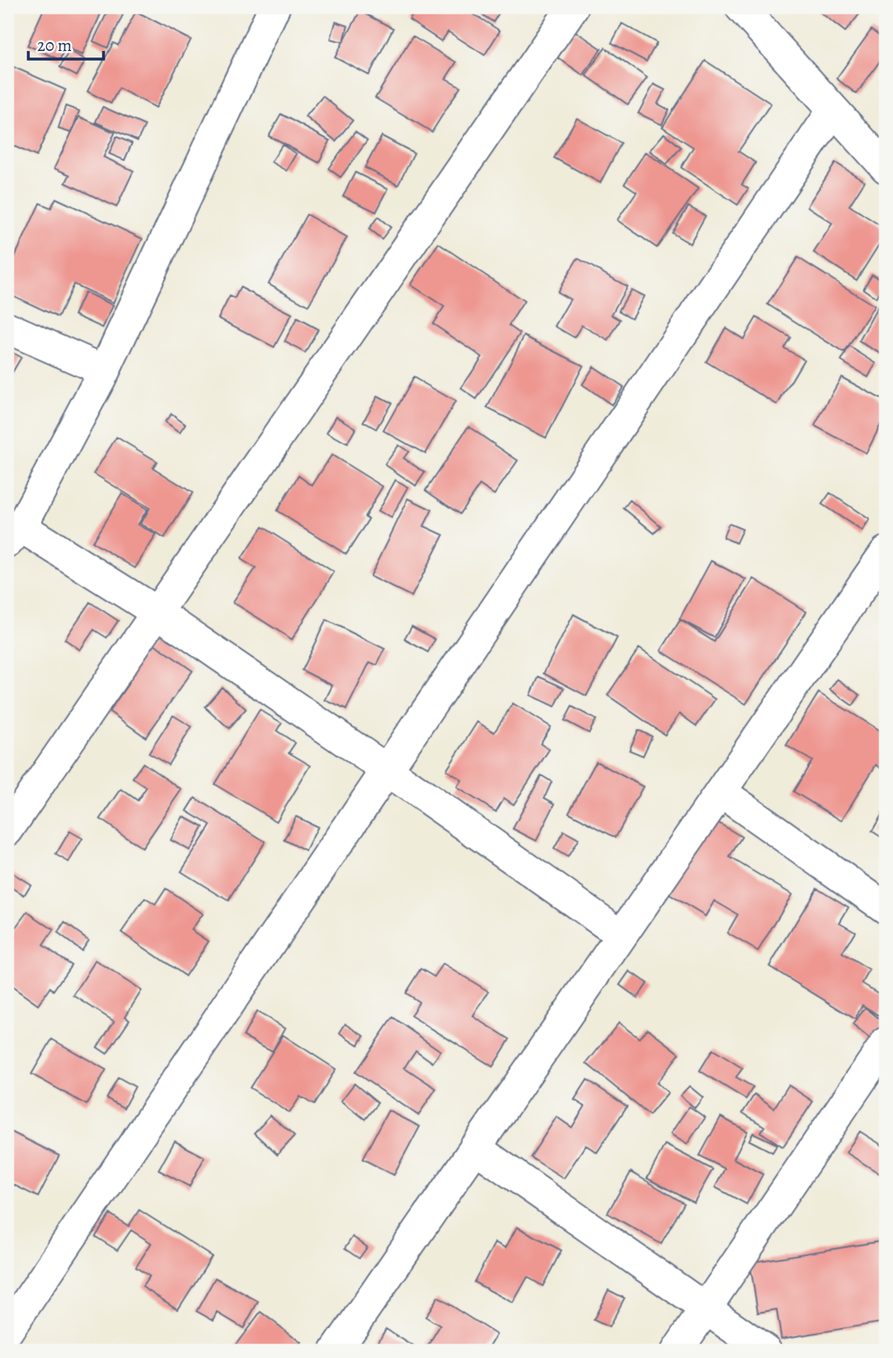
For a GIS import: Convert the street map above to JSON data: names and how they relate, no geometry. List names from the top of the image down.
{
  "scale_bar": "20 m"
}
